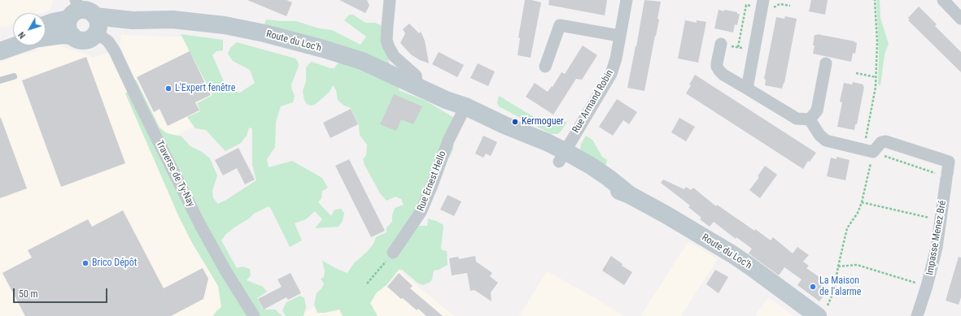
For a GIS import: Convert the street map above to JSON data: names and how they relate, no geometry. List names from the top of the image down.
{
  "streets": {
    "main road": ["Route du Loc'h"],
    "street": [
      "Rue Armand Robin",
      "Traverse de Ty-Nay",
      "Rue Ernest Hello",
      "Impasse Menez Bré"
    ]
  },
  "crossings": [
    ["Route du Loc'h", "Rue Armand Robin"],
    ["Route du Loc'h", "Traverse de Ty-Nay"],
    ["Route du Loc'h", "Rue Ernest Hello"]
  ],
  "places": [
    "L'Expert fenêtre",
    "Kermoguer",
    "Brico Dépôt",
    "La Maison de l'alarme"
  ],
  "scale_bar": "50 m",
  "north": "bottom left"
}
